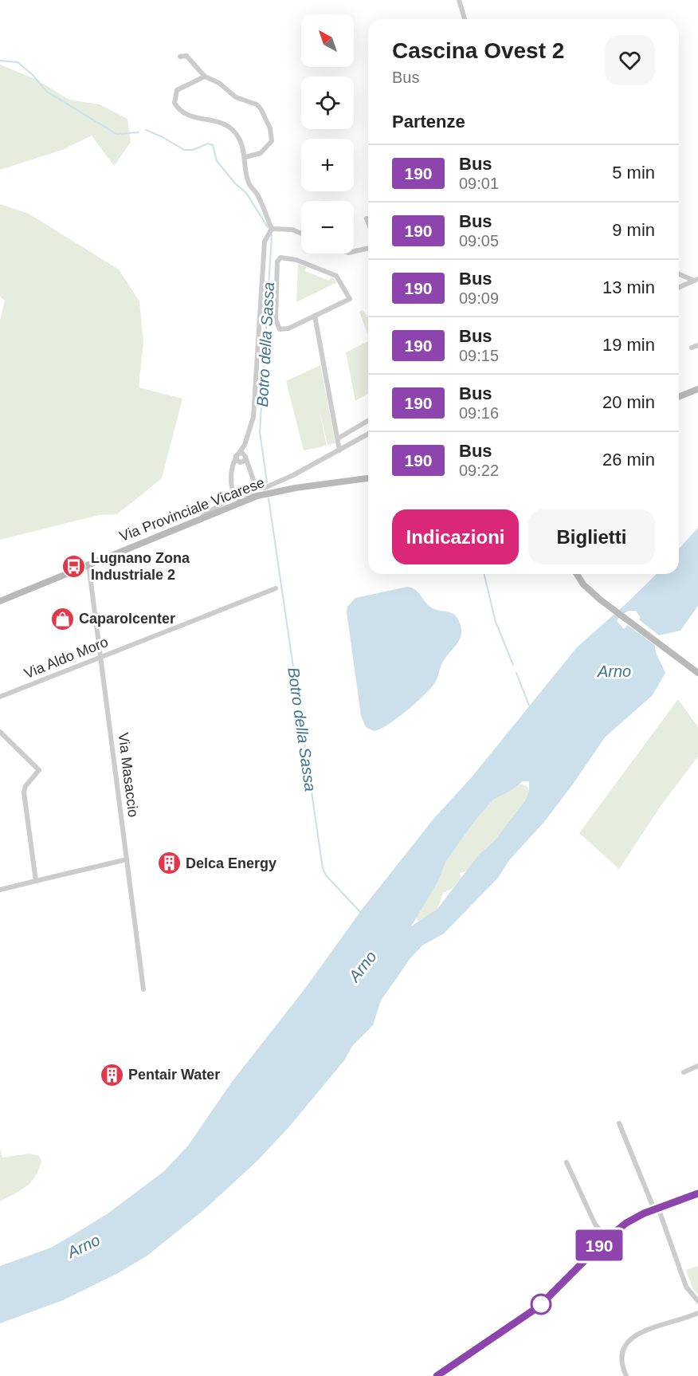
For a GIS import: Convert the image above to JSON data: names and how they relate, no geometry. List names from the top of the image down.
{
  "streets": {
    "main road": ["Via Provinciale Vicarese"],
    "street": ["Via Aldo Moro", "Via Masaccio"]
  },
  "crossings": [
    ["Via Provinciale Vicarese", "Via Masaccio"],
    ["Via Aldo Moro", "Via Masaccio"]
  ],
  "water": ["Botro della Sassa", "Arno"],
  "places": {
    "bus stop": ["Lugnano Zona Industriale 2"],
    "shop": ["Caparolcenter"],
    "building": ["Delca Energy", "Pentair Water"]
  },
  "lines": ["bus line 190"],
  "north": "top left",
  "page": {
    "on_map": "190",
    "map_buttons": ["+", "−"],
    "heading": [
      ["Cascina Ovest 2", "Bus"],
      "Partenze"
    ],
    "list": [
      {
        "mark": "190",
        "name": "Bus",
        "note": "09:01",
        "value": "5 min"
      },
      {
        "mark": "190",
        "name": "Bus",
        "note": "09:05",
        "value": "9 min"
      },
      {
        "mark": "190",
        "name": "Bus",
        "note": "09:09",
        "value": "13 min"
      },
      {
        "mark": "190",
        "name": "Bus",
        "note": "09:15",
        "value": "19 min"
      },
      {
        "mark": "190",
        "name": "Bus",
        "note": "09:16",
        "value": "20 min"
      },
      {
        "mark": "190",
        "name": "Bus",
        "note": "09:22",
        "value": "26 min"
      }
    ],
    "buttons": ["Indicazioni", "Biglietti"]
  }
}
